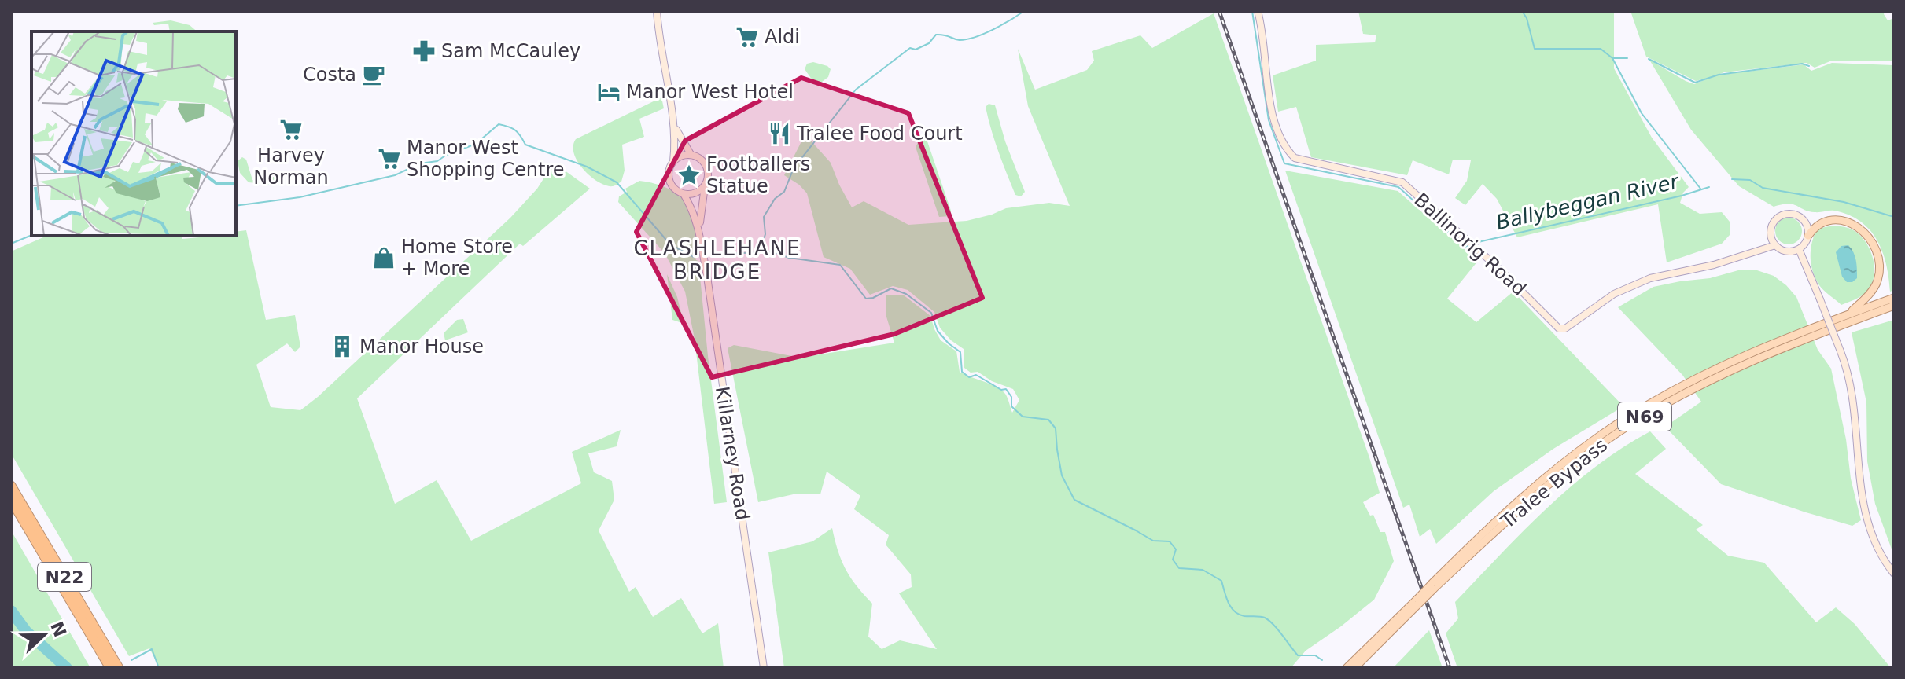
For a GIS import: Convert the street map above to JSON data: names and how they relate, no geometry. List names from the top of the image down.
{
  "streets": {
    "highway": ["N22"],
    "main road": ["N69", "Tralee Bypass"],
    "street": ["Ballinorig Road", "Killarney Road"]
  },
  "crossings": [
    ["N69", "Tralee Bypass"]
  ],
  "districts": ["CLASHLEHANE BRIDGE"],
  "water": ["Ballybeggan River"],
  "places": {
    "supermarket": ["Aldi", "Harvey Norman", "Manor West Shopping Centre"],
    "pharmacy": ["Sam McCauley"],
    "cafe": ["Costa"],
    "hotel": ["Manor West Hotel"],
    "restaurant": ["Tralee Food Court"],
    "place": ["Footballers Statue"],
    "shop": ["Home Store + More"],
    "building": ["Manor House"]
  },
  "north": "right"
}
